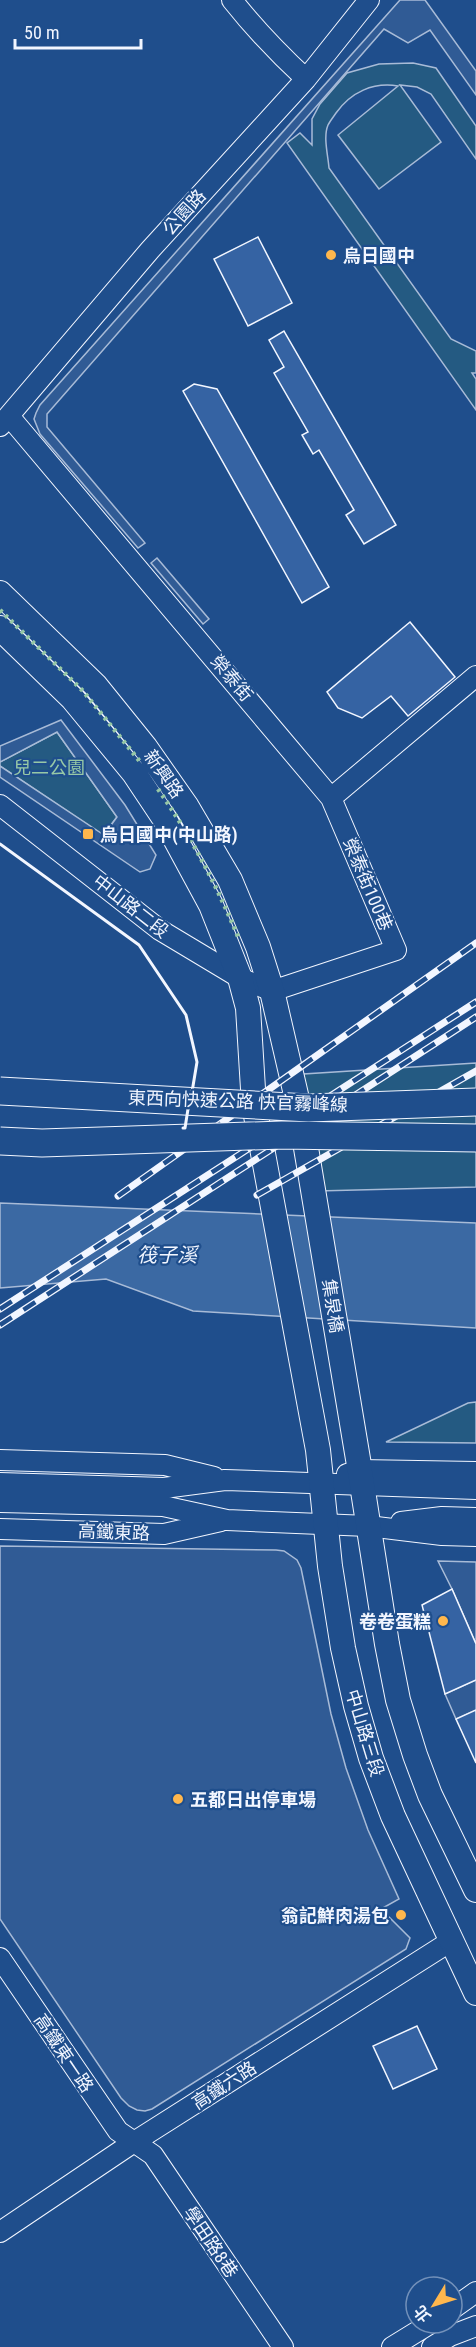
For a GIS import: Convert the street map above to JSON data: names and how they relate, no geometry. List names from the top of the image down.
{
  "streets": {
    "highway": ["東西向快速公路 快官霧峰線"],
    "main road": ["新興路", "集泉橋", "中山路三段"],
    "street": [
      "公園路",
      "榮泰街",
      "榮泰街100巷",
      "中山路二段",
      "高鐵東路",
      "高鐵東一路",
      "高鐵六路",
      "學田路8巷"
    ]
  },
  "crossings": [
    ["公園路", "榮泰街"],
    ["榮泰街", "榮泰街100巷"],
    ["新興路", "榮泰街100巷"],
    ["新興路", "中山路二段"],
    ["新興路", "中山路三段"],
    ["榮泰街100巷", "中山路二段"],
    ["中山路二段", "中山路三段"],
    ["高鐵東路", "中山路三段"],
    ["中山路三段", "高鐵六路"],
    ["高鐵東一路", "高鐵六路"],
    ["高鐵東一路", "學田路8巷"],
    ["高鐵六路", "學田路8巷"]
  ],
  "water": ["筏子溪"],
  "parks": ["兒二公園"],
  "places": {
    "other": [
      "烏日國中",
      "卷卷蛋糕",
      "五都日出停車場",
      "翁記鮮肉湯包"
    ],
    "transit": ["烏日國中(中山路)"]
  },
  "scale_bar": "50 m",
  "north": "bottom left"
}
